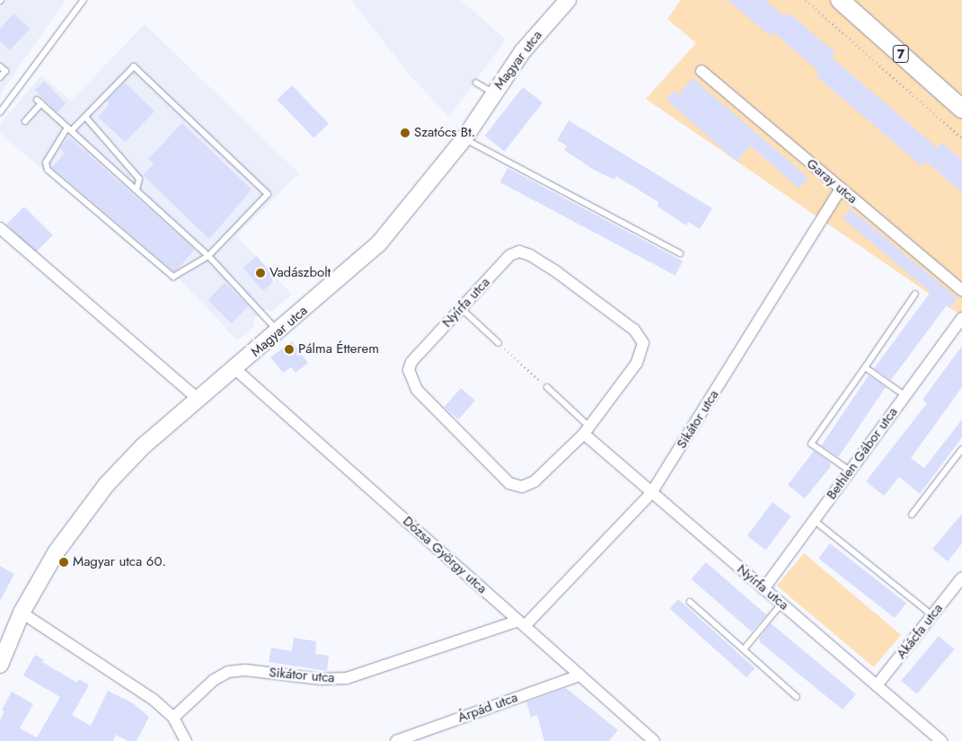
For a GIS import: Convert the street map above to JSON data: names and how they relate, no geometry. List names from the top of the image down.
{
  "streets": {
    "main road": ["7"],
    "street": [
      "Magyar utca",
      "Garay utca",
      "Nyírfa utca",
      "Sikátor utca",
      "Bethlen Gábor utca",
      "Dózsa György utca",
      "Akácfa utca",
      "Árpád utca"
    ]
  },
  "crossings": [
    ["Magyar utca", "Dózsa György utca"],
    ["Garay utca", "Sikátor utca"],
    ["Nyírfa utca", "Sikátor utca"],
    ["Nyírfa utca", "Bethlen Gábor utca"],
    ["Nyírfa utca", "Akácfa utca"],
    ["Sikátor utca", "Dózsa György utca"],
    ["Dózsa György utca", "Árpád utca"]
  ],
  "places": [
    "Szatócs Bt.",
    "Vadászbolt",
    "Pálma Étterem",
    "Magyar utca 60."
  ]
}
